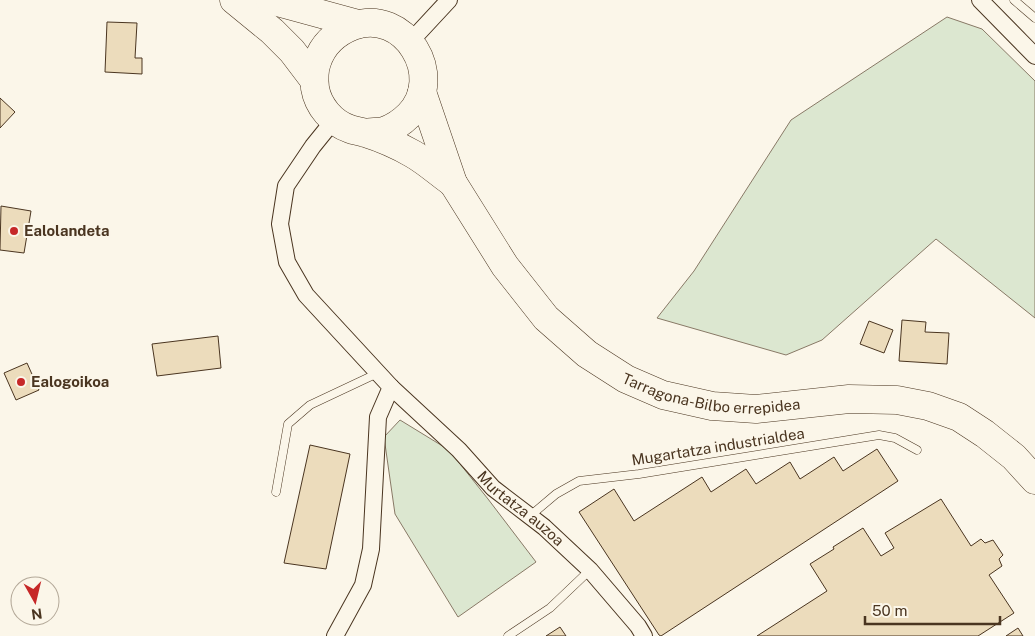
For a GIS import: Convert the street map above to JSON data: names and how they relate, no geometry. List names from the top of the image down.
{
  "streets": {
    "highway": ["Tarragona-Bilbo errepidea"],
    "street": ["Murtatza auzoa"],
    "lane": ["Mugartatza industrialdea"]
  },
  "crossings": [
    ["Tarragona-Bilbo errepidea", "Murtatza auzoa"],
    ["Mugartatza industrialdea", "Murtatza auzoa"]
  ],
  "places": ["Ealolandeta", "Ealogoikoa"],
  "scale_bar": "50 m",
  "north": "bottom"
}
